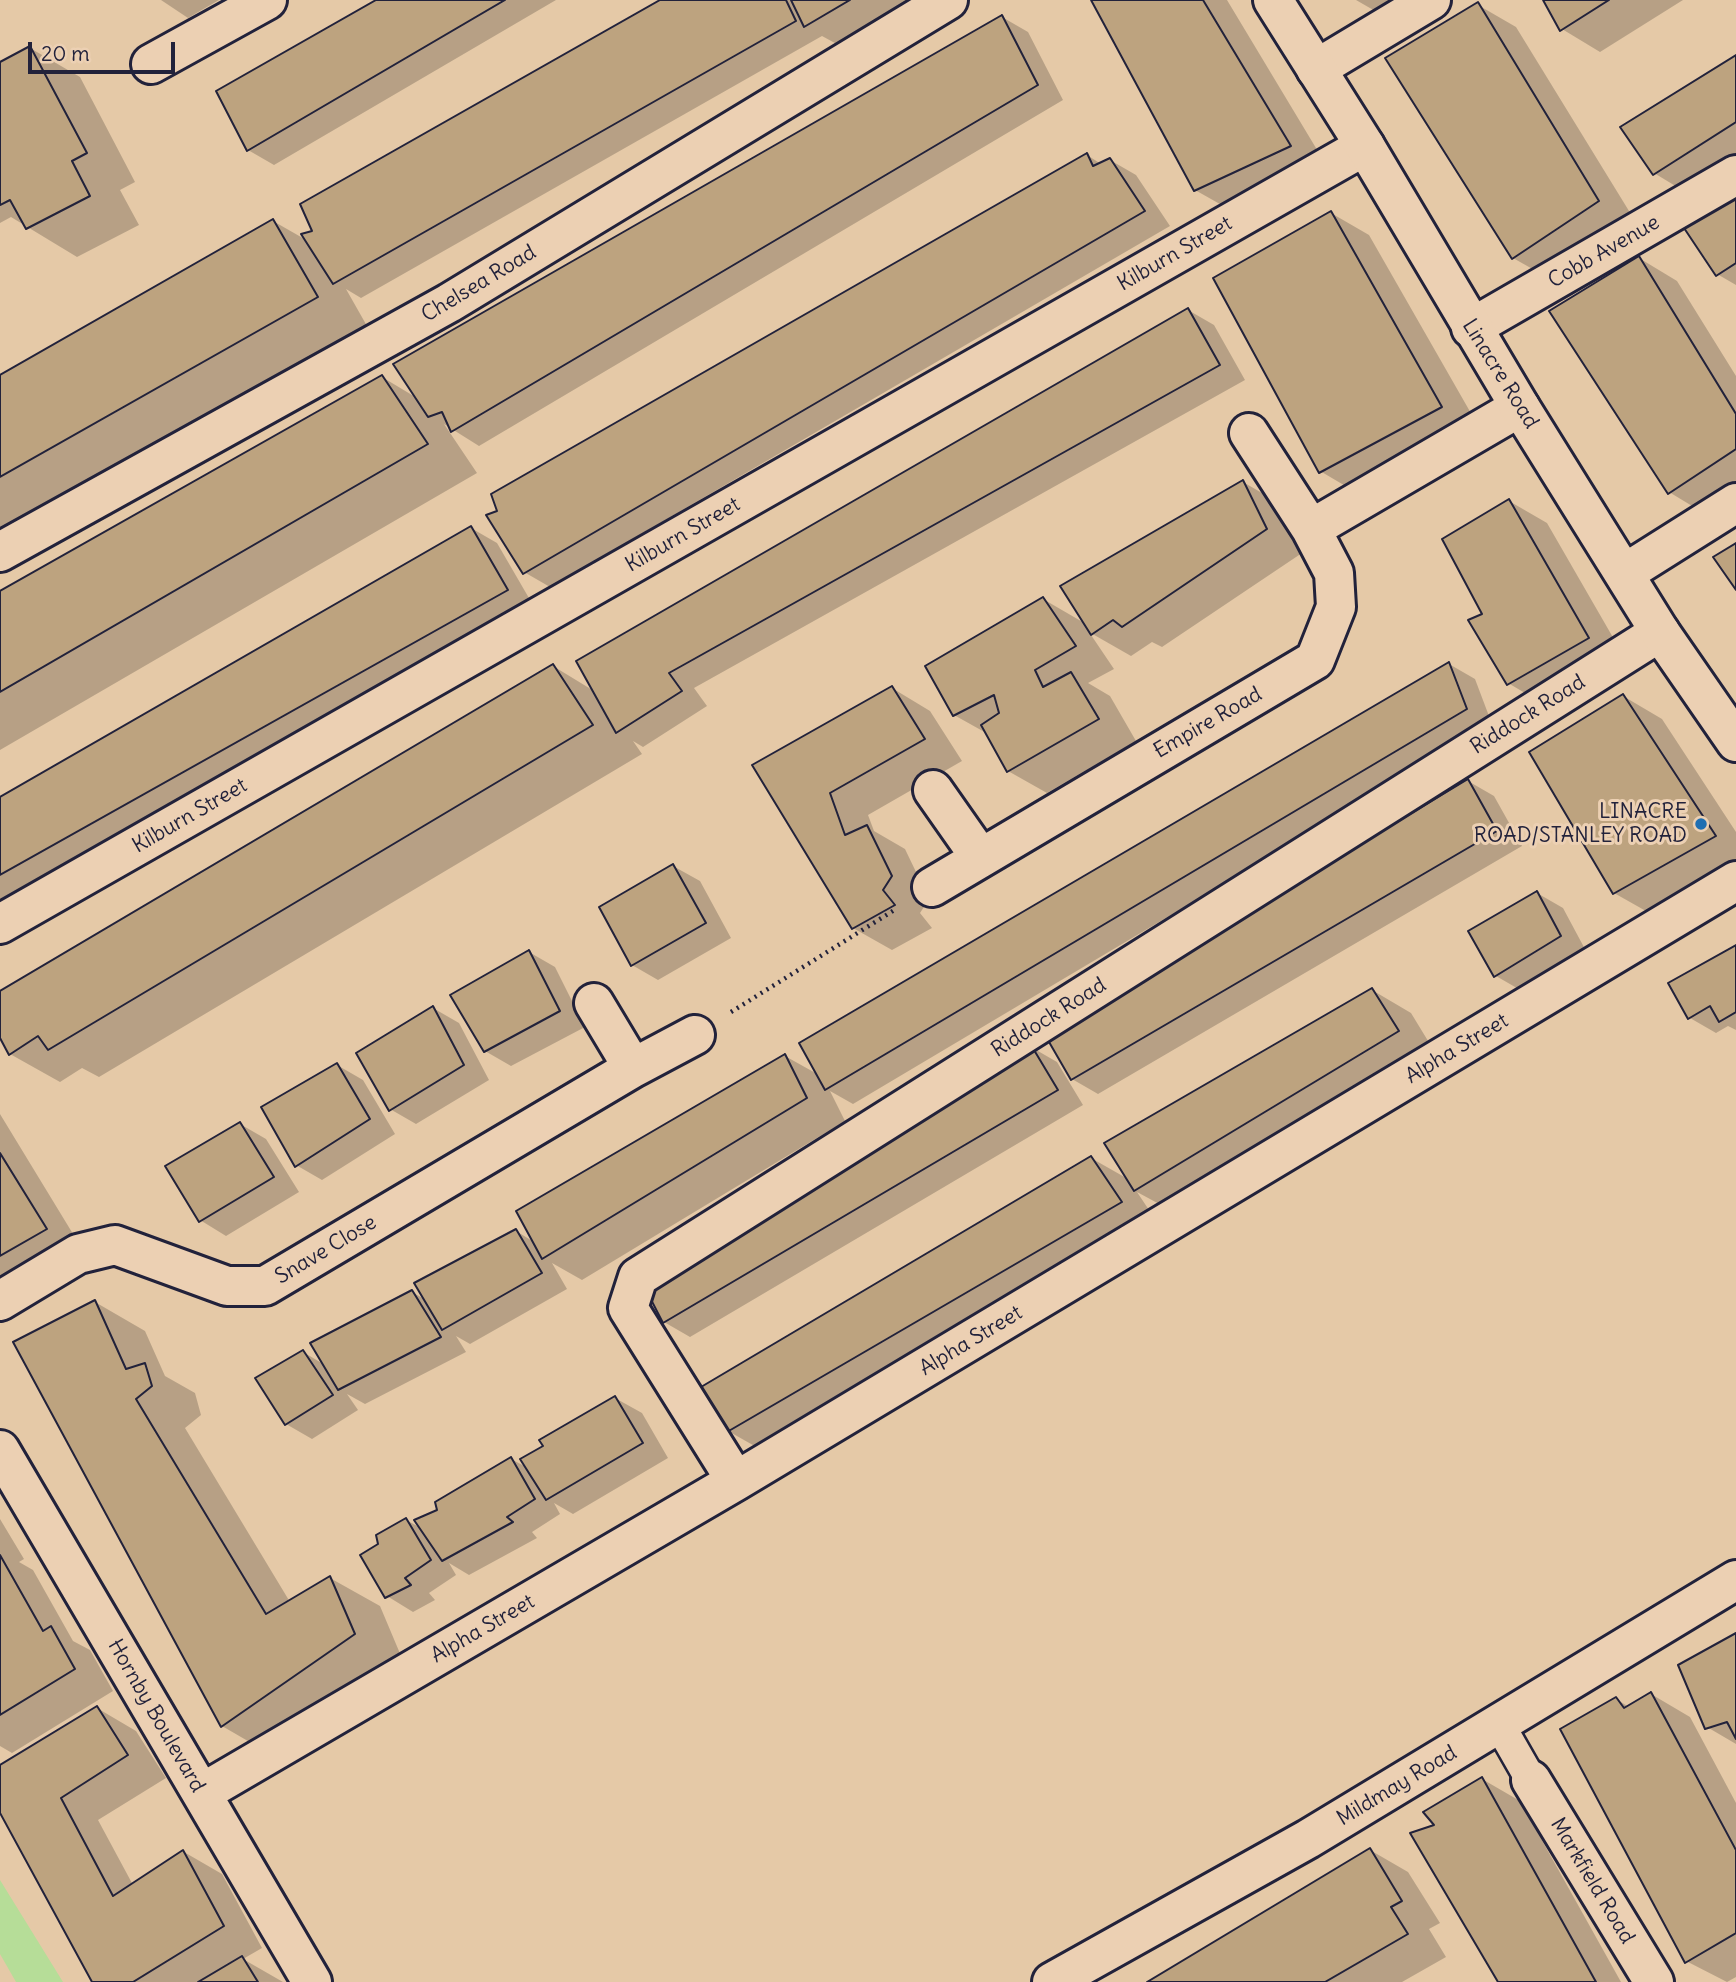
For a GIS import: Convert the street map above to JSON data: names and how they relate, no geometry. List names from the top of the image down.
{
  "streets": {
    "street": [
      "Cobb Avenue",
      "Kilburn Street",
      "Chelsea Road",
      "Linacre Road",
      "Riddock Road",
      "Empire Road",
      "Alpha Street",
      "Snave Close",
      "Hornby Boulevard",
      "Mildmay Road",
      "Markfield Road"
    ]
  },
  "crossings": [
    ["Cobb Avenue", "Linacre Road"],
    ["Kilburn Street", "Linacre Road"],
    ["Linacre Road", "Riddock Road"],
    ["Riddock Road", "Alpha Street"],
    ["Alpha Street", "Hornby Boulevard"]
  ],
  "places": ["LINACRE ROAD/STANLEY ROAD"],
  "scale_bar": "20 m"
}
